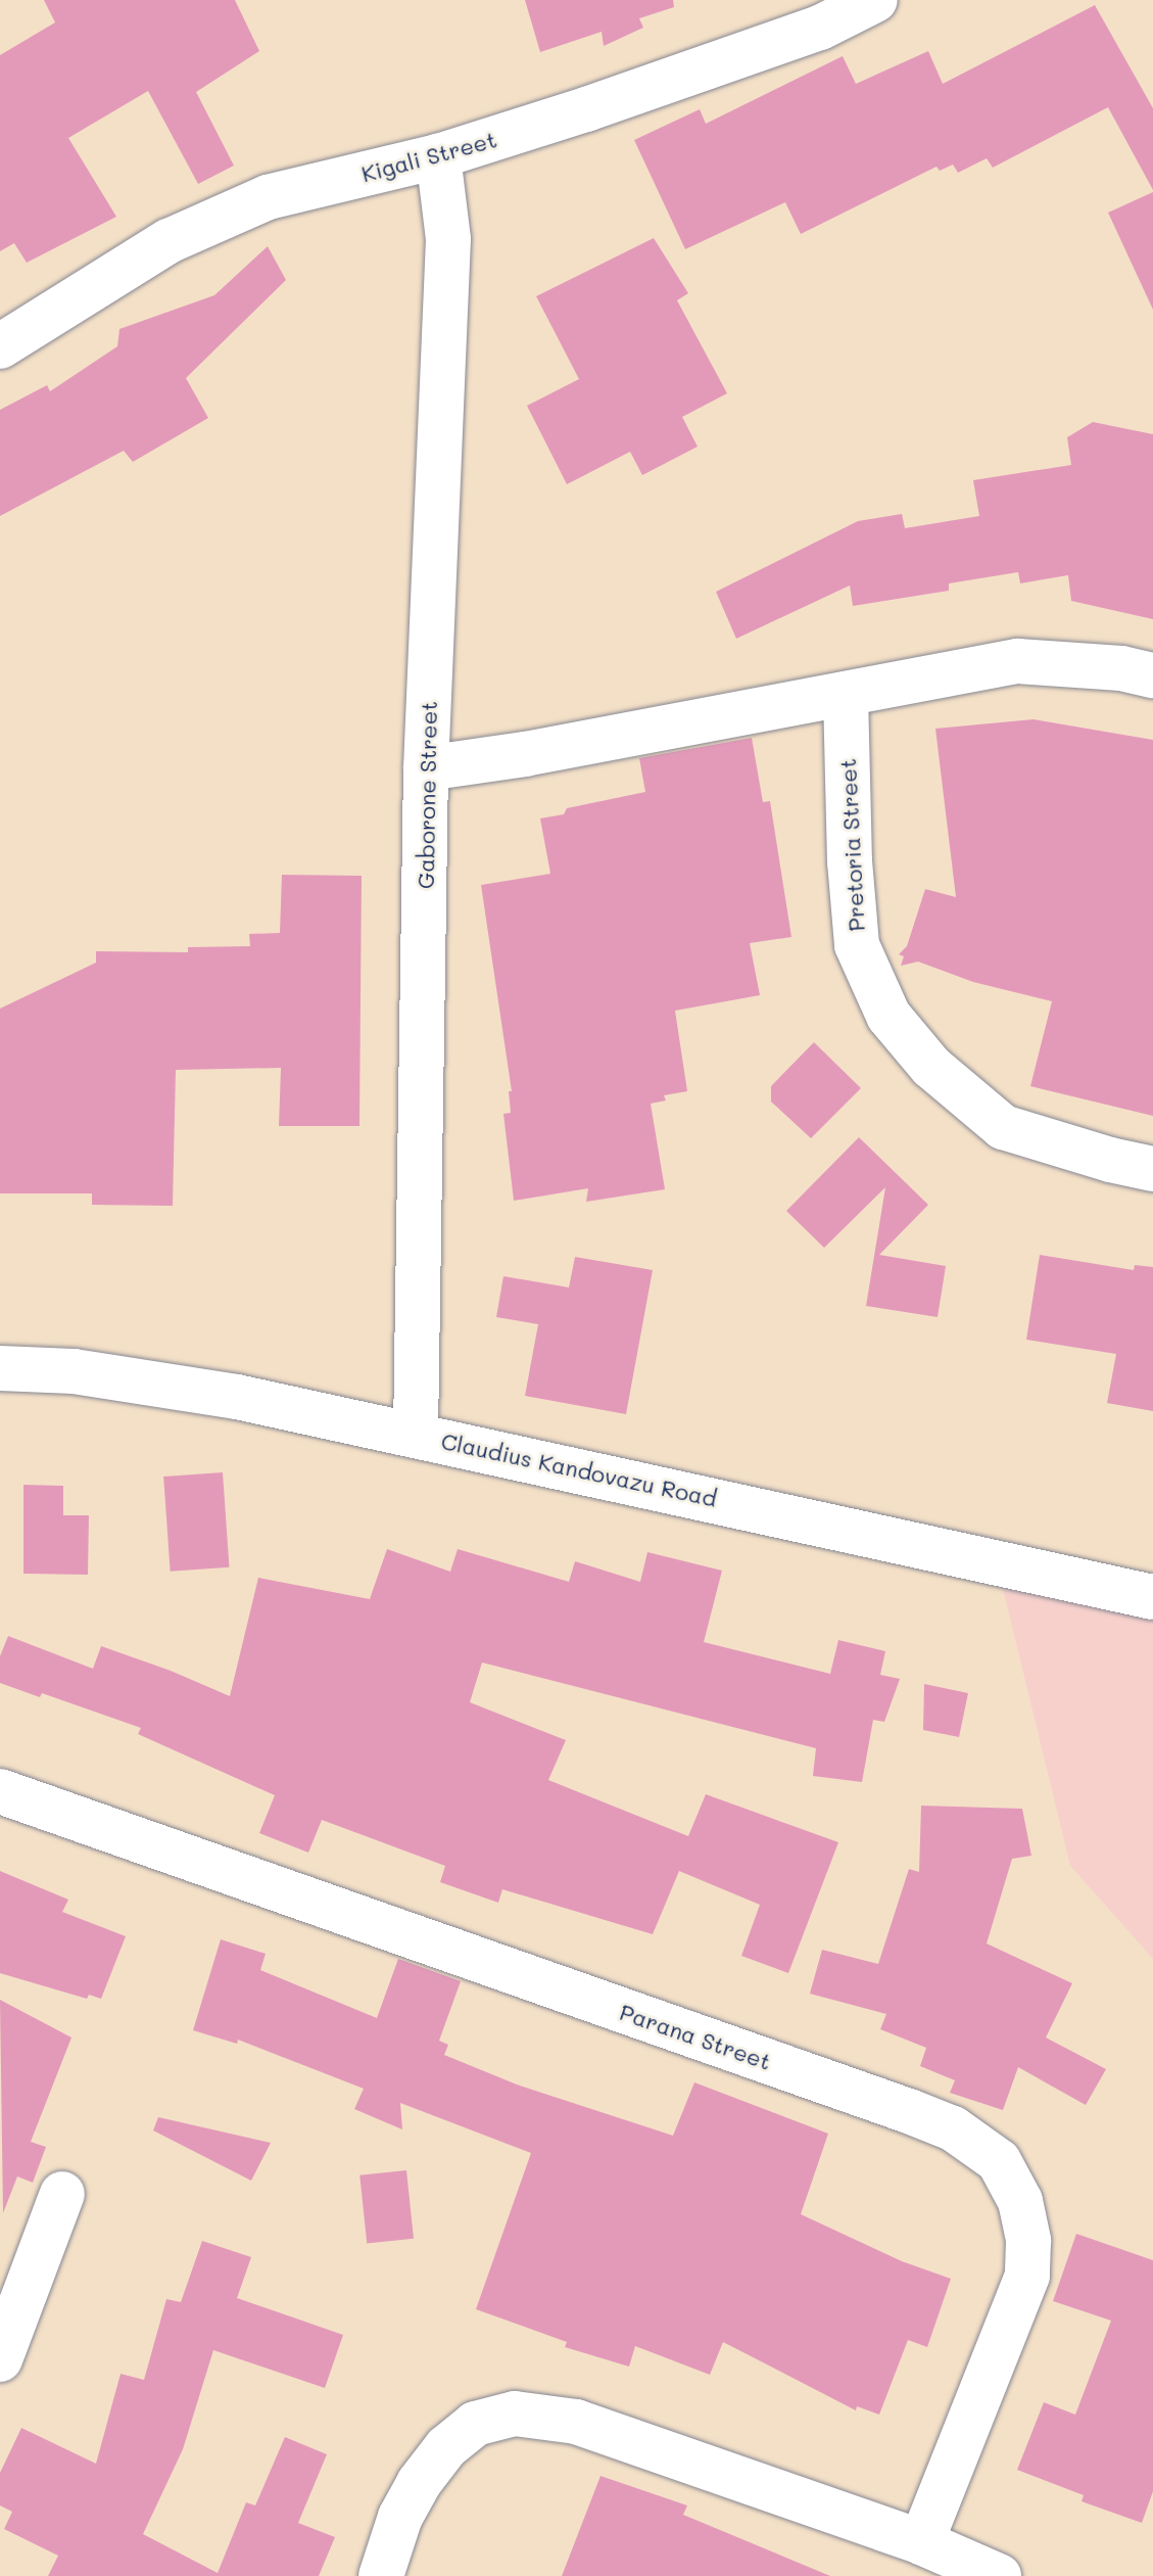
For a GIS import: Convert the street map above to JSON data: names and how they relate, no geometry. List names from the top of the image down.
{
  "streets": {
    "street": [
      "Kigali Street",
      "Gaborone Street",
      "Pretoria Street",
      "Claudius Kandovazu Road",
      "Parana Street"
    ]
  },
  "crossings": [
    ["Kigali Street", "Gaborone Street"],
    ["Gaborone Street", "Claudius Kandovazu Road"]
  ]
}
